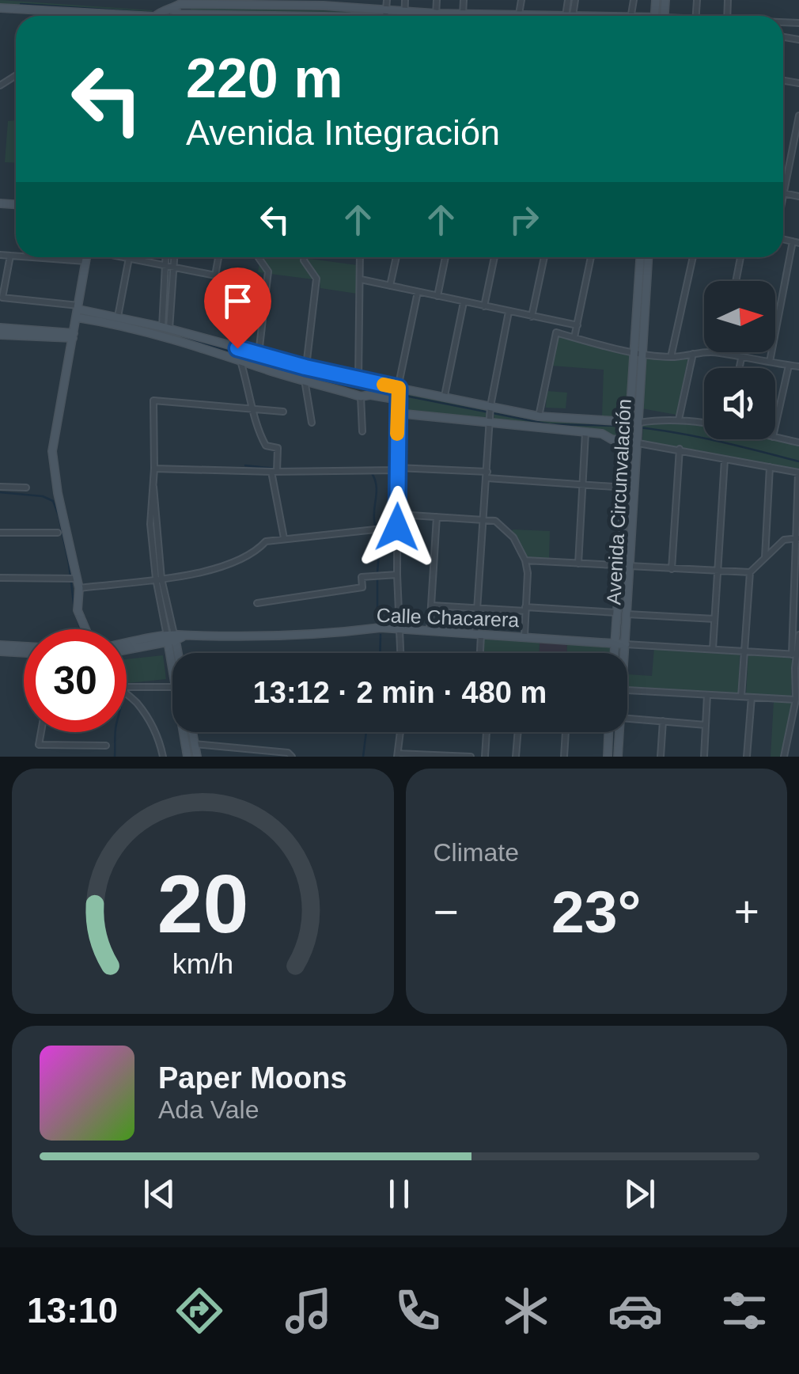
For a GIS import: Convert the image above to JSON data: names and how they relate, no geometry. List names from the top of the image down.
{
  "streets": {
    "main road": ["Avenida Circunvalación", "Calle Chacarera"]
  },
  "crossings": [
    ["Avenida Circunvalación", "Calle Chacarera"]
  ],
  "north": "right",
  "page": {
    "turn": ["220 m", "Avenida Integración"],
    "limit": "30",
    "trip": "13:12 · 2 min · 480 m",
    "tile": "Climate",
    "heat": ["−", "23°", "+"],
    "song": ["Paper Moons", "Ada Vale"],
    "tabs": "13:10",
    "gauge": ["20", "km/h"]
  }
}
